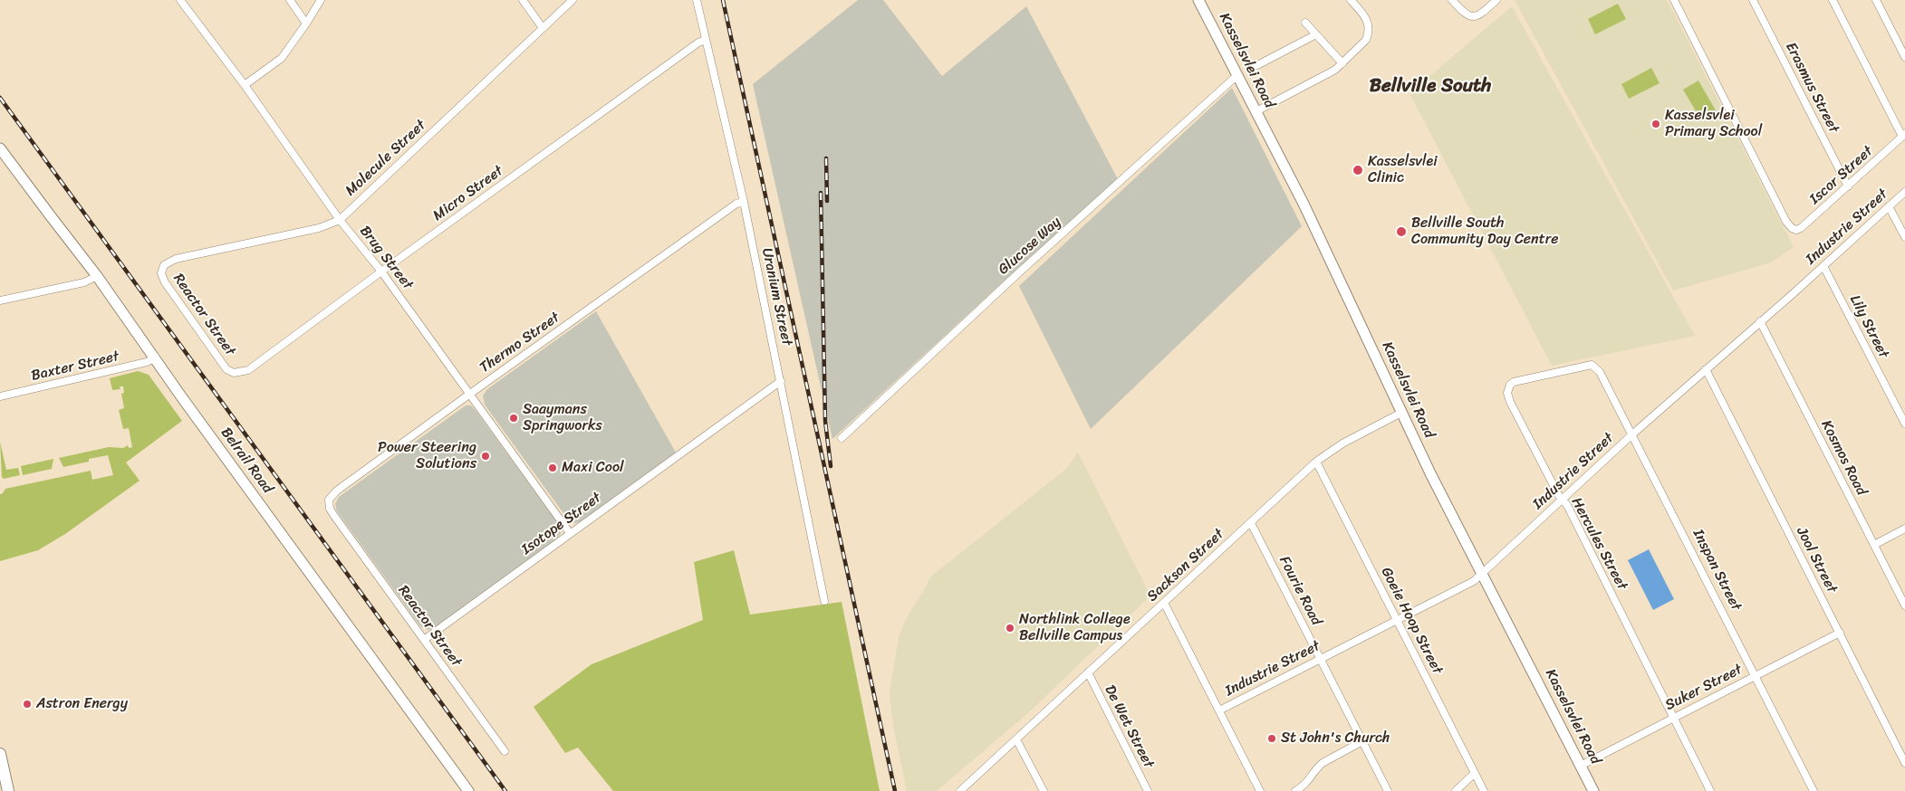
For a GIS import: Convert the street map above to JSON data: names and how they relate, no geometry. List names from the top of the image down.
{
  "streets": {
    "street": [
      "Kasselsvlei Road",
      "Erasmus Street",
      "Molecule Street",
      "Iscor Street",
      "Micro Street",
      "Industrie Street",
      "Glucose Way",
      "Brug Street",
      "Uranium Street",
      "Reactor Street",
      "Lily Street",
      "Thermo Street",
      "Baxter Street",
      "Kosmos Road",
      "Belrail Road",
      "Isotope Street",
      "Hercules Street",
      "Jool Street",
      "Sackson Street",
      "Inspan Street",
      "Fourie Road",
      "Goeie Hoop Street",
      "Suker Street",
      "De Wet Street"
    ]
  },
  "crossings": [
    ["Kasselsvlei Road", "Industrie Street"],
    ["Kasselsvlei Road", "Glucose Way"],
    ["Kasselsvlei Road", "Sackson Street"],
    ["Kasselsvlei Road", "Suker Street"],
    ["Erasmus Street", "Iscor Street"],
    ["Molecule Street", "Brug Street"],
    ["Molecule Street", "Reactor Street"],
    ["Micro Street", "Brug Street"],
    ["Micro Street", "Uranium Street"],
    ["Micro Street", "Reactor Street"],
    ["Industrie Street", "Lily Street"],
    ["Industrie Street", "Kosmos Road"],
    ["Industrie Street", "Hercules Street"],
    ["Industrie Street", "Jool Street"],
    ["Industrie Street", "Inspan Street"],
    ["Industrie Street", "Fourie Road"],
    ["Industrie Street", "Goeie Hoop Street"],
    ["Brug Street", "Thermo Street"],
    ["Brug Street", "Isotope Street"],
    ["Uranium Street", "Thermo Street"],
    ["Uranium Street", "Isotope Street"],
    ["Reactor Street", "Thermo Street"],
    ["Reactor Street", "Isotope Street"],
    ["Baxter Street", "Belrail Road"],
    ["Hercules Street", "Inspan Street"],
    ["Hercules Street", "Suker Street"],
    ["Jool Street", "Suker Street"],
    ["Sackson Street", "Fourie Road"],
    ["Sackson Street", "Goeie Hoop Street"],
    ["Sackson Street", "De Wet Street"],
    ["Inspan Street", "Suker Street"]
  ],
  "districts": ["Bellville South"],
  "places": [
    "Kasselsvlei Primary School",
    "Kasselsvlei Clinic",
    "Bellville South Community Day Centre",
    "Saaymans Springworks",
    "Power Steering Solutions",
    "Maxi Cool",
    "Northlink College Bellville Campus",
    "Astron Energy",
    "St John's Church"
  ]
}
